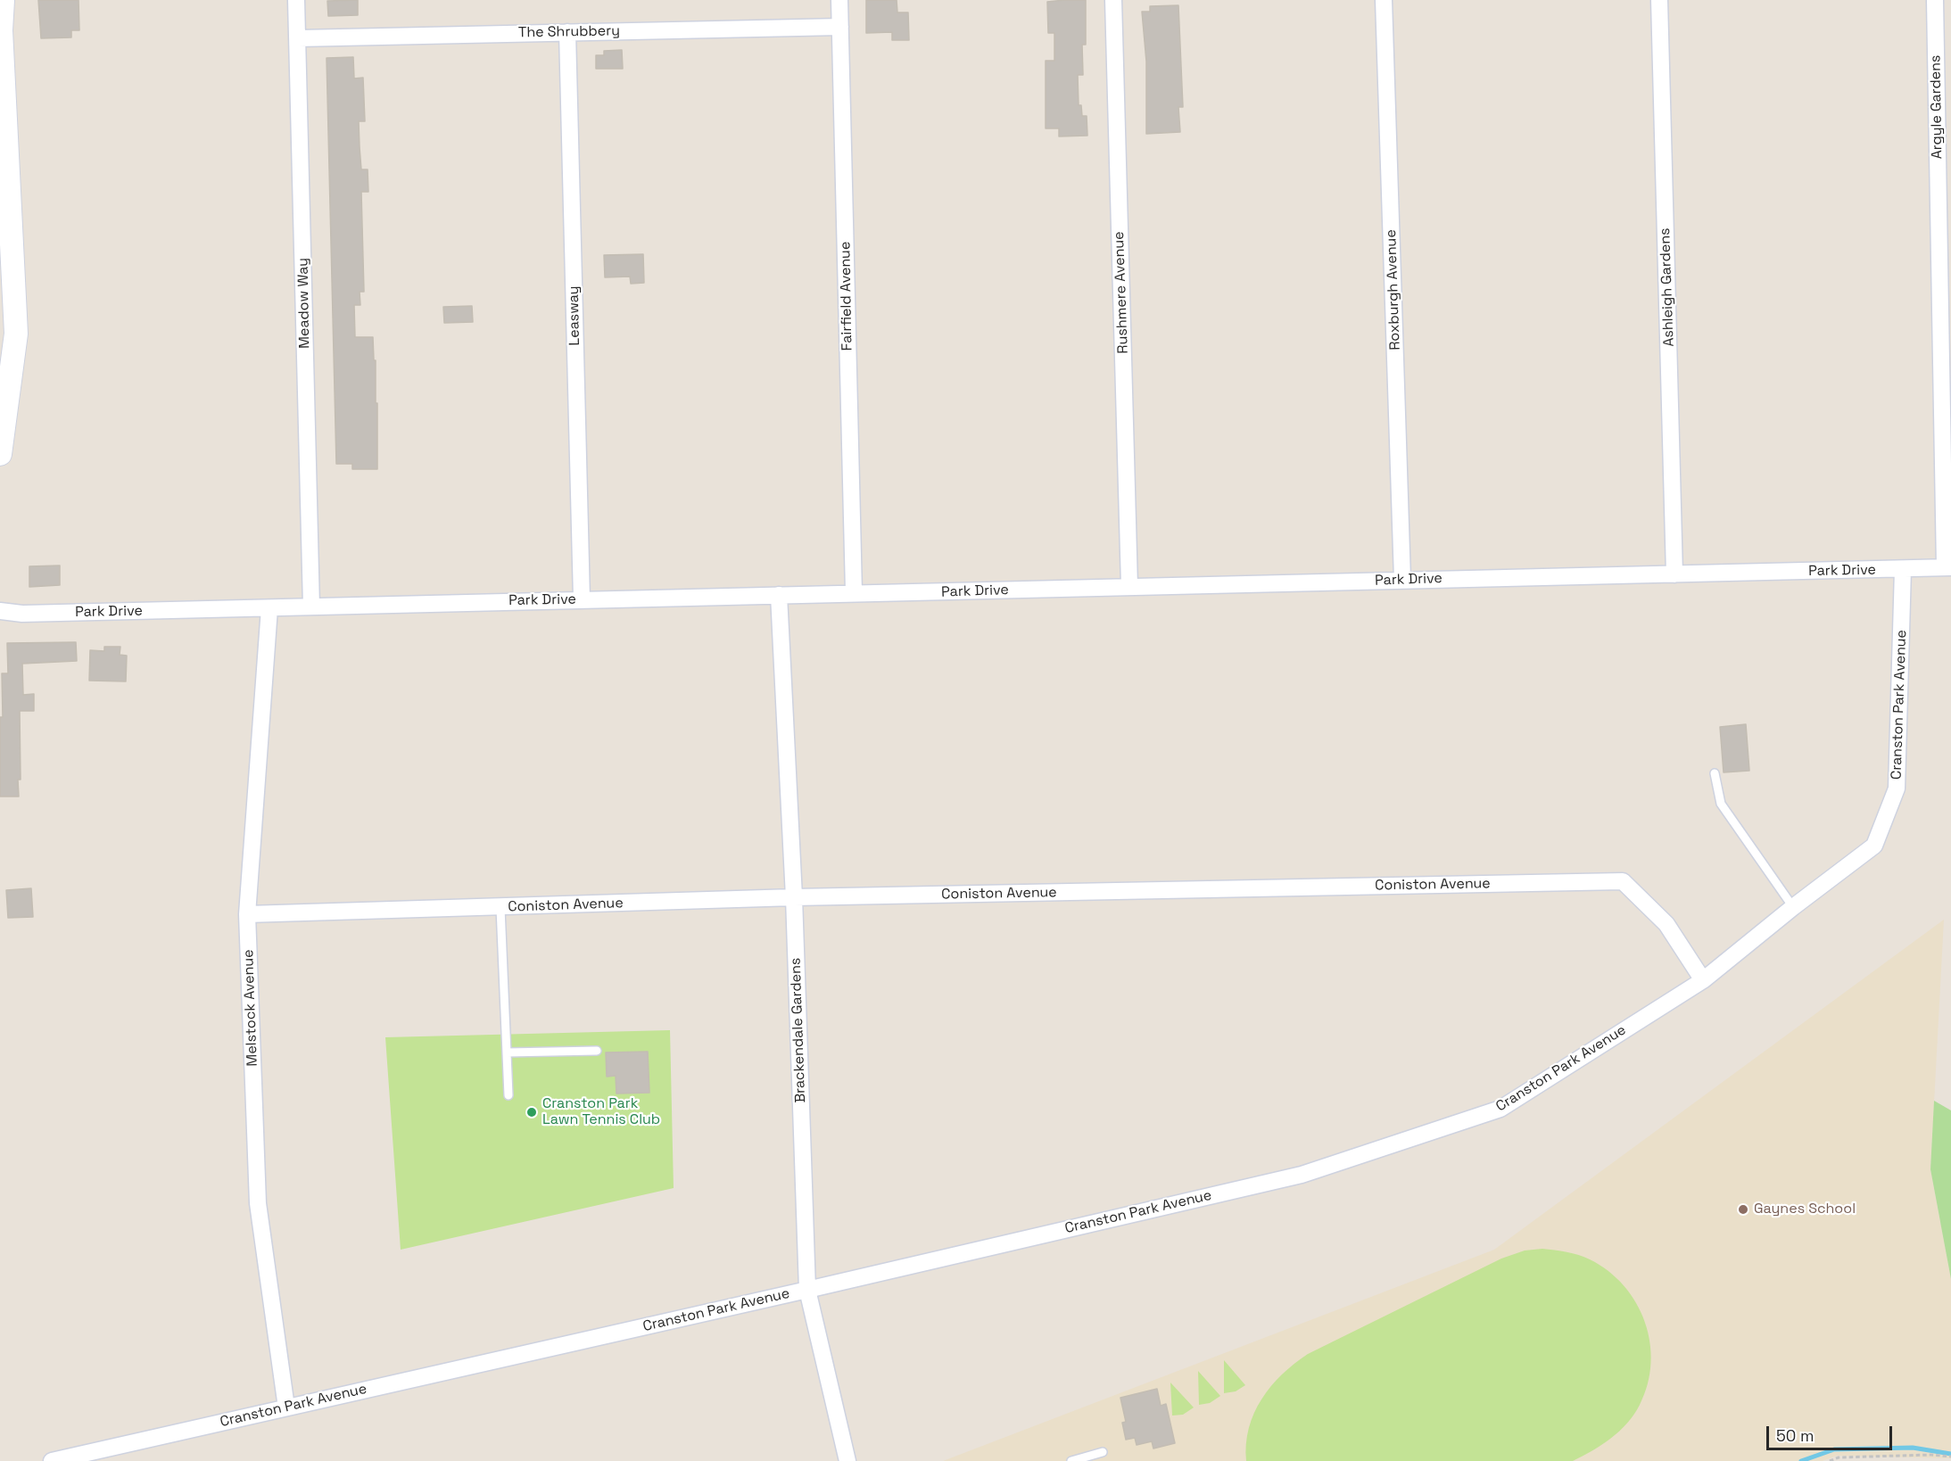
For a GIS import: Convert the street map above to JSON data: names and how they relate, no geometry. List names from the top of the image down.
{
  "streets": {
    "street": [
      "The Shrubbery",
      "Argyle Gardens",
      "Ashleigh Gardens",
      "Roxburgh Avenue",
      "Rushmere Avenue",
      "Fairfield Avenue",
      "Meadow Way",
      "Leasway",
      "Park Drive",
      "Cranston Park Avenue",
      "Coniston Avenue",
      "Melstock Avenue",
      "Brackendale Gardens"
    ]
  },
  "crossings": [
    ["The Shrubbery", "Fairfield Avenue"],
    ["The Shrubbery", "Meadow Way"],
    ["The Shrubbery", "Leasway"],
    ["Argyle Gardens", "Park Drive"],
    ["Ashleigh Gardens", "Park Drive"],
    ["Roxburgh Avenue", "Park Drive"],
    ["Rushmere Avenue", "Park Drive"],
    ["Fairfield Avenue", "Park Drive"],
    ["Meadow Way", "Park Drive"],
    ["Leasway", "Park Drive"],
    ["Park Drive", "Cranston Park Avenue"],
    ["Park Drive", "Melstock Avenue"],
    ["Park Drive", "Brackendale Gardens"],
    ["Cranston Park Avenue", "Coniston Avenue"],
    ["Cranston Park Avenue", "Melstock Avenue"],
    ["Cranston Park Avenue", "Brackendale Gardens"],
    ["Coniston Avenue", "Melstock Avenue"],
    ["Coniston Avenue", "Brackendale Gardens"]
  ],
  "places": ["Cranston Park Lawn Tennis Club", "Gaynes School"],
  "scale_bar": "50 m"
}
